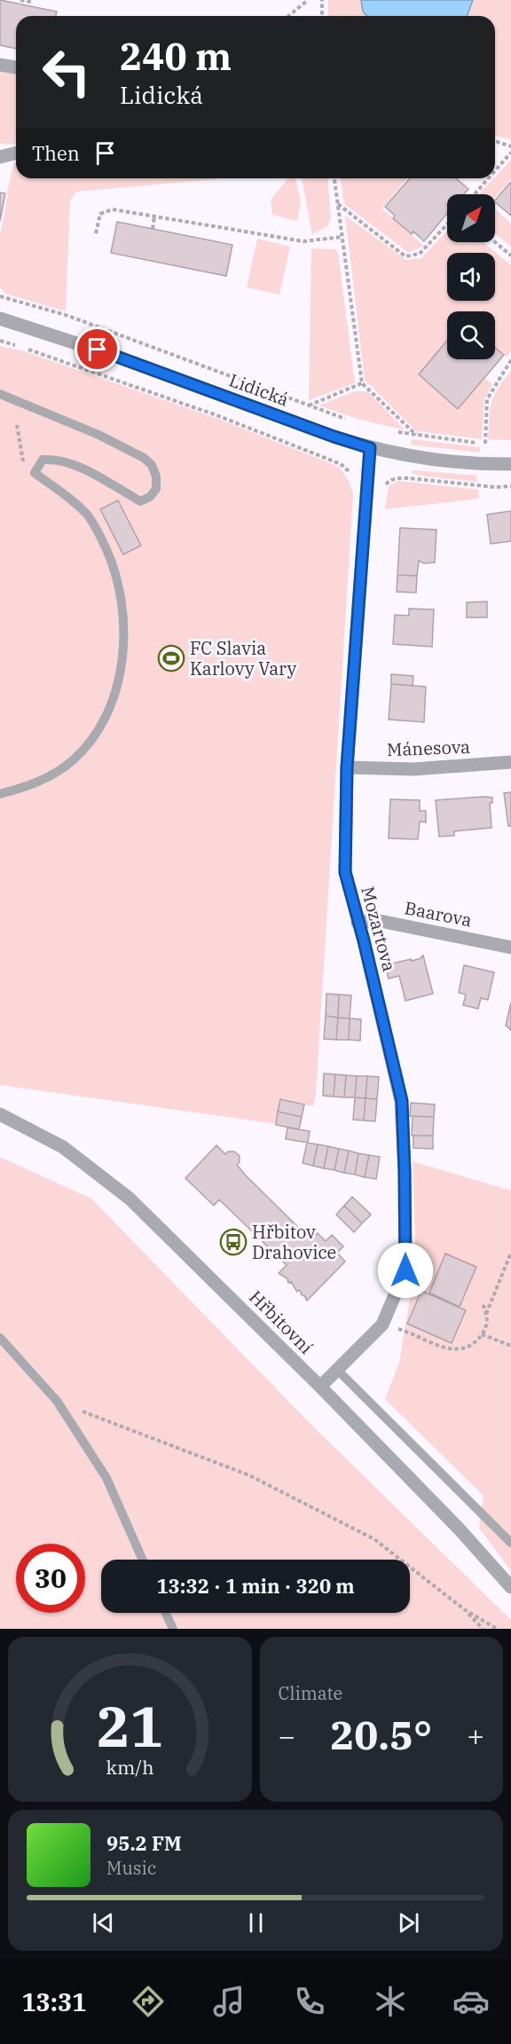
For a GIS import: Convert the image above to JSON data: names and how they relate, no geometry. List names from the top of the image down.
{
  "streets": {
    "street": [
      "Lidická",
      "Mánesova",
      "Baarova",
      "Mozartova",
      "Hřbitovní"
    ]
  },
  "crossings": [
    ["Lidická", "Mozartova"],
    ["Mánesova", "Mozartova"],
    ["Baarova", "Mozartova"],
    ["Mozartova", "Hřbitovní"]
  ],
  "places": {
    "sports": ["FC Slavia Karlovy Vary"],
    "bus stop": ["Hřbitov Drahovice"]
  },
  "north": "top right",
  "page": {
    "turn": ["240 m", "Lidická"],
    "then": "Then",
    "limit": "30",
    "trip": "13:32 · 1 min · 320 m",
    "tile": "Climate",
    "heat": ["−", "20.5°", "+"],
    "song": ["95.2 FM", "Music"],
    "tabs": "13:31",
    "gauge": ["21", "km/h"]
  }
}
